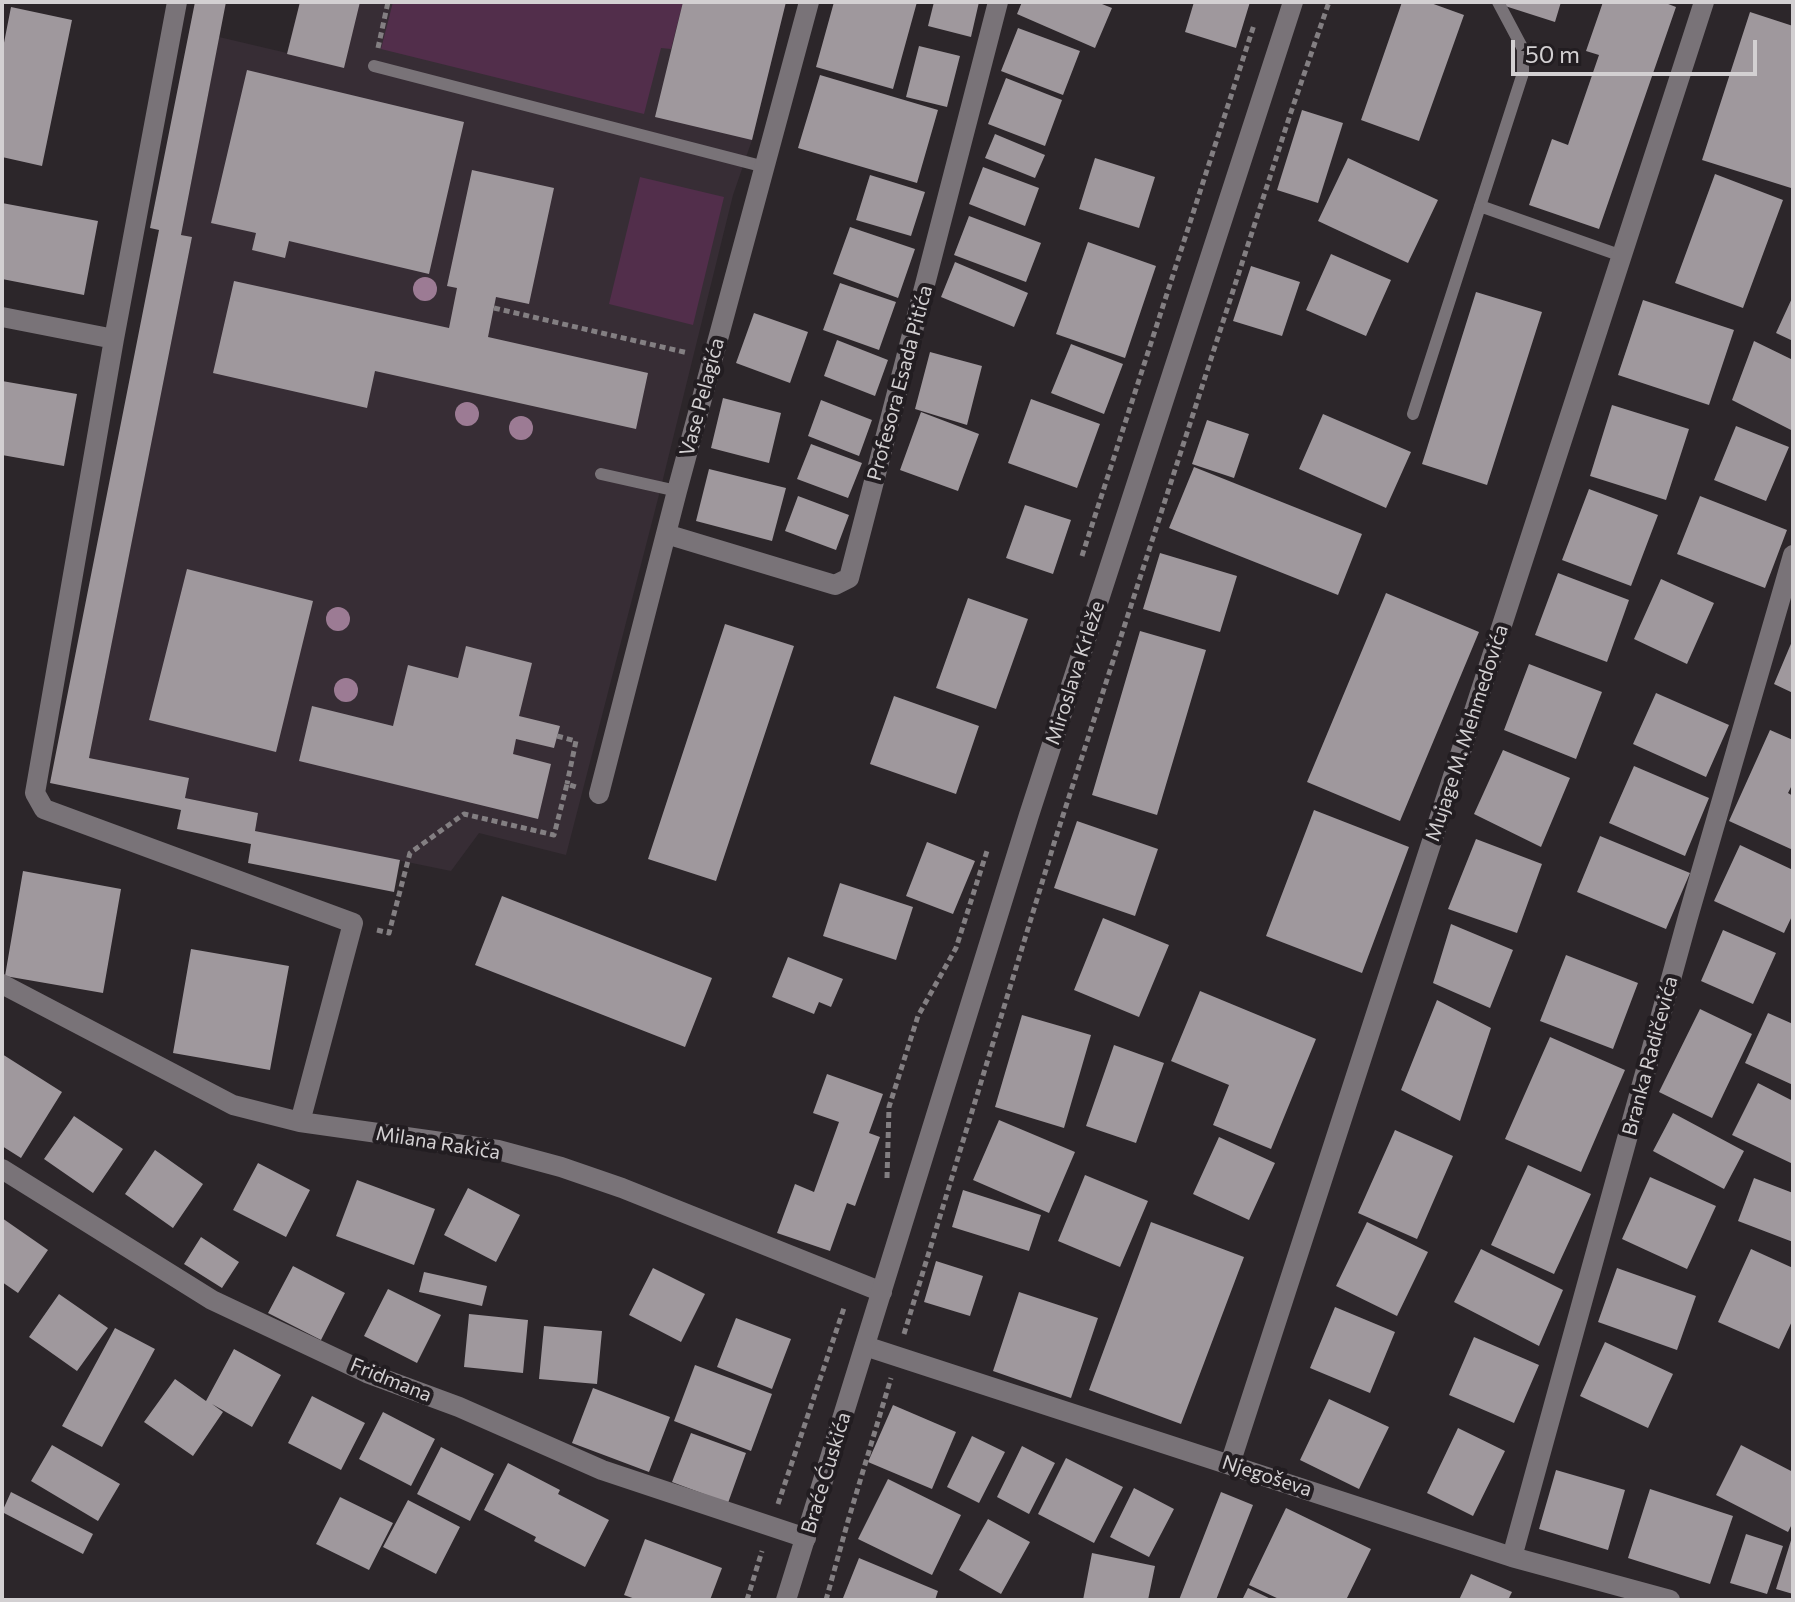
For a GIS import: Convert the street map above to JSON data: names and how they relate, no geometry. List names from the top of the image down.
{
  "streets": {
    "street": [
      "Profesora Esada Pitića",
      "Vase Pelagića",
      "Miroslava Krleže",
      "Mujage M. Mehmedovića",
      "Branka Radičevića",
      "Milana Rakiča",
      "Fridmana",
      "Braće Ćuskića",
      "Njegoševa"
    ]
  },
  "crossings": [
    ["Profesora Esada Pitića", "Vase Pelagića"],
    ["Miroslava Krleže", "Milana Rakiča"],
    ["Miroslava Krleže", "Braće Ćuskića"],
    ["Miroslava Krleže", "Njegoševa"],
    ["Mujage M. Mehmedovića", "Njegoševa"],
    ["Branka Radičevića", "Njegoševa"],
    ["Fridmana", "Braće Ćuskića"],
    ["Braće Ćuskića", "Njegoševa"]
  ],
  "scale_bar": "50 m"
}
